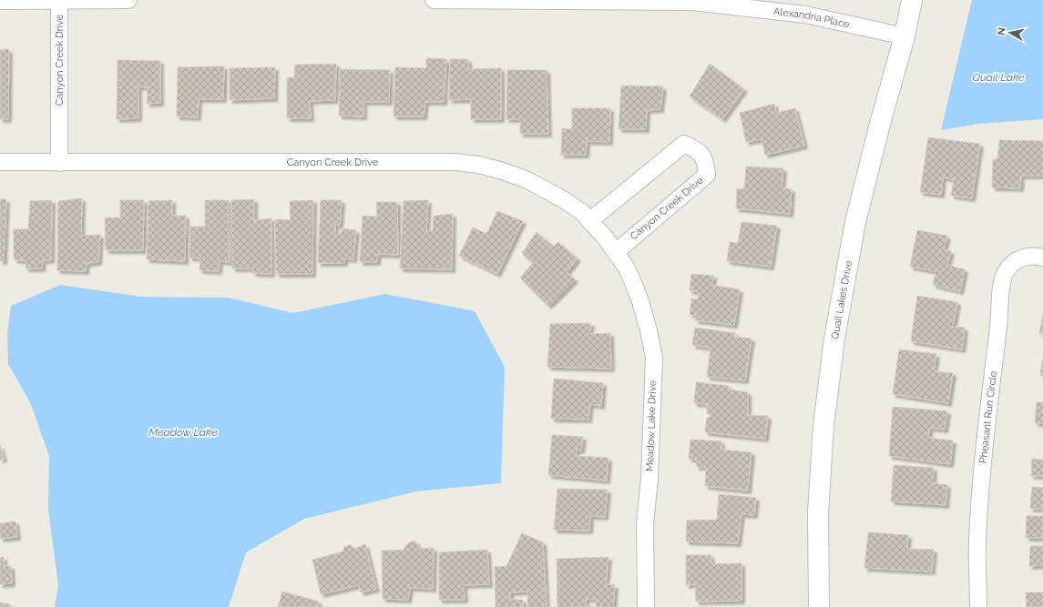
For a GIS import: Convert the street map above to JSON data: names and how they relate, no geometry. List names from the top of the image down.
{
  "streets": {
    "main road": ["Quail Lakes Drive"],
    "street": [
      "Alexandria Place",
      "Canyon Creek Drive",
      "Pheasant Run Circle",
      "Meadow Lake Drive"
    ]
  },
  "crossings": [
    ["Alexandria Place", "Quail Lakes Drive"],
    ["Canyon Creek Drive", "Meadow Lake Drive"]
  ],
  "water": ["Quail Lake", "Meadow Lake"],
  "north": "left"
}
